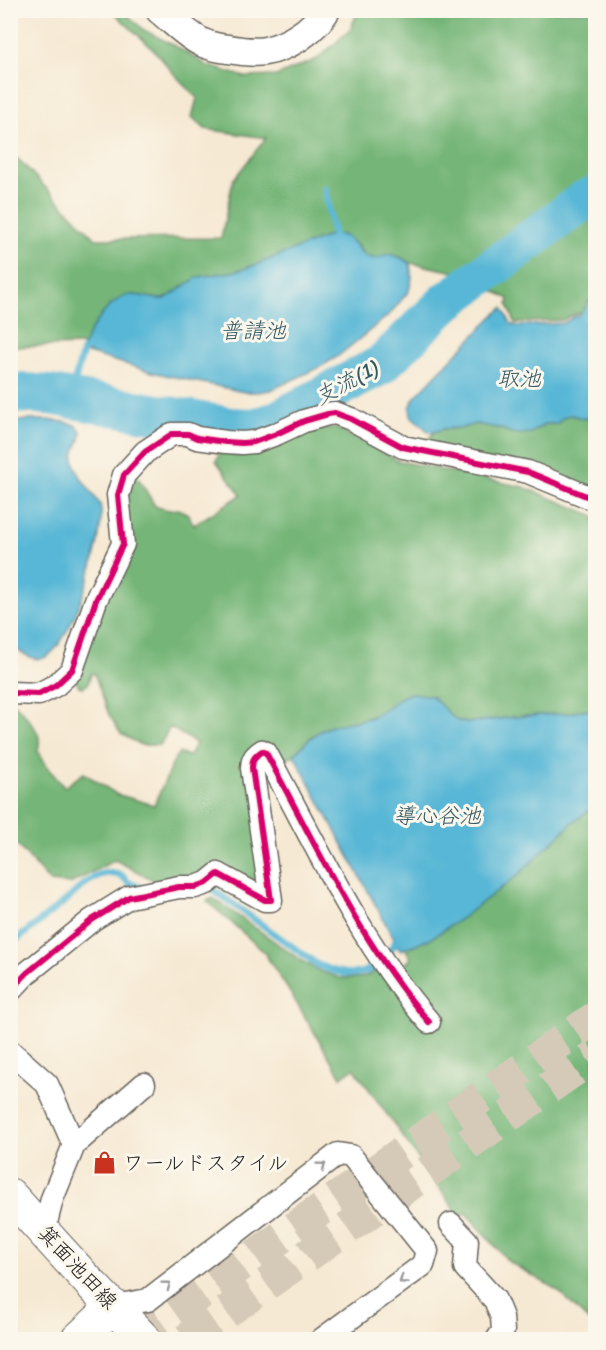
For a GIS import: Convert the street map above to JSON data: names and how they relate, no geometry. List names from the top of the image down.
{
  "streets": {
    "main road": ["箕面池田線"]
  },
  "water": [
    "普請池",
    "取池",
    "支流(1)",
    "導心谷池"
  ],
  "places": {
    "shop": ["ワールドスタイル"]
  }
}
